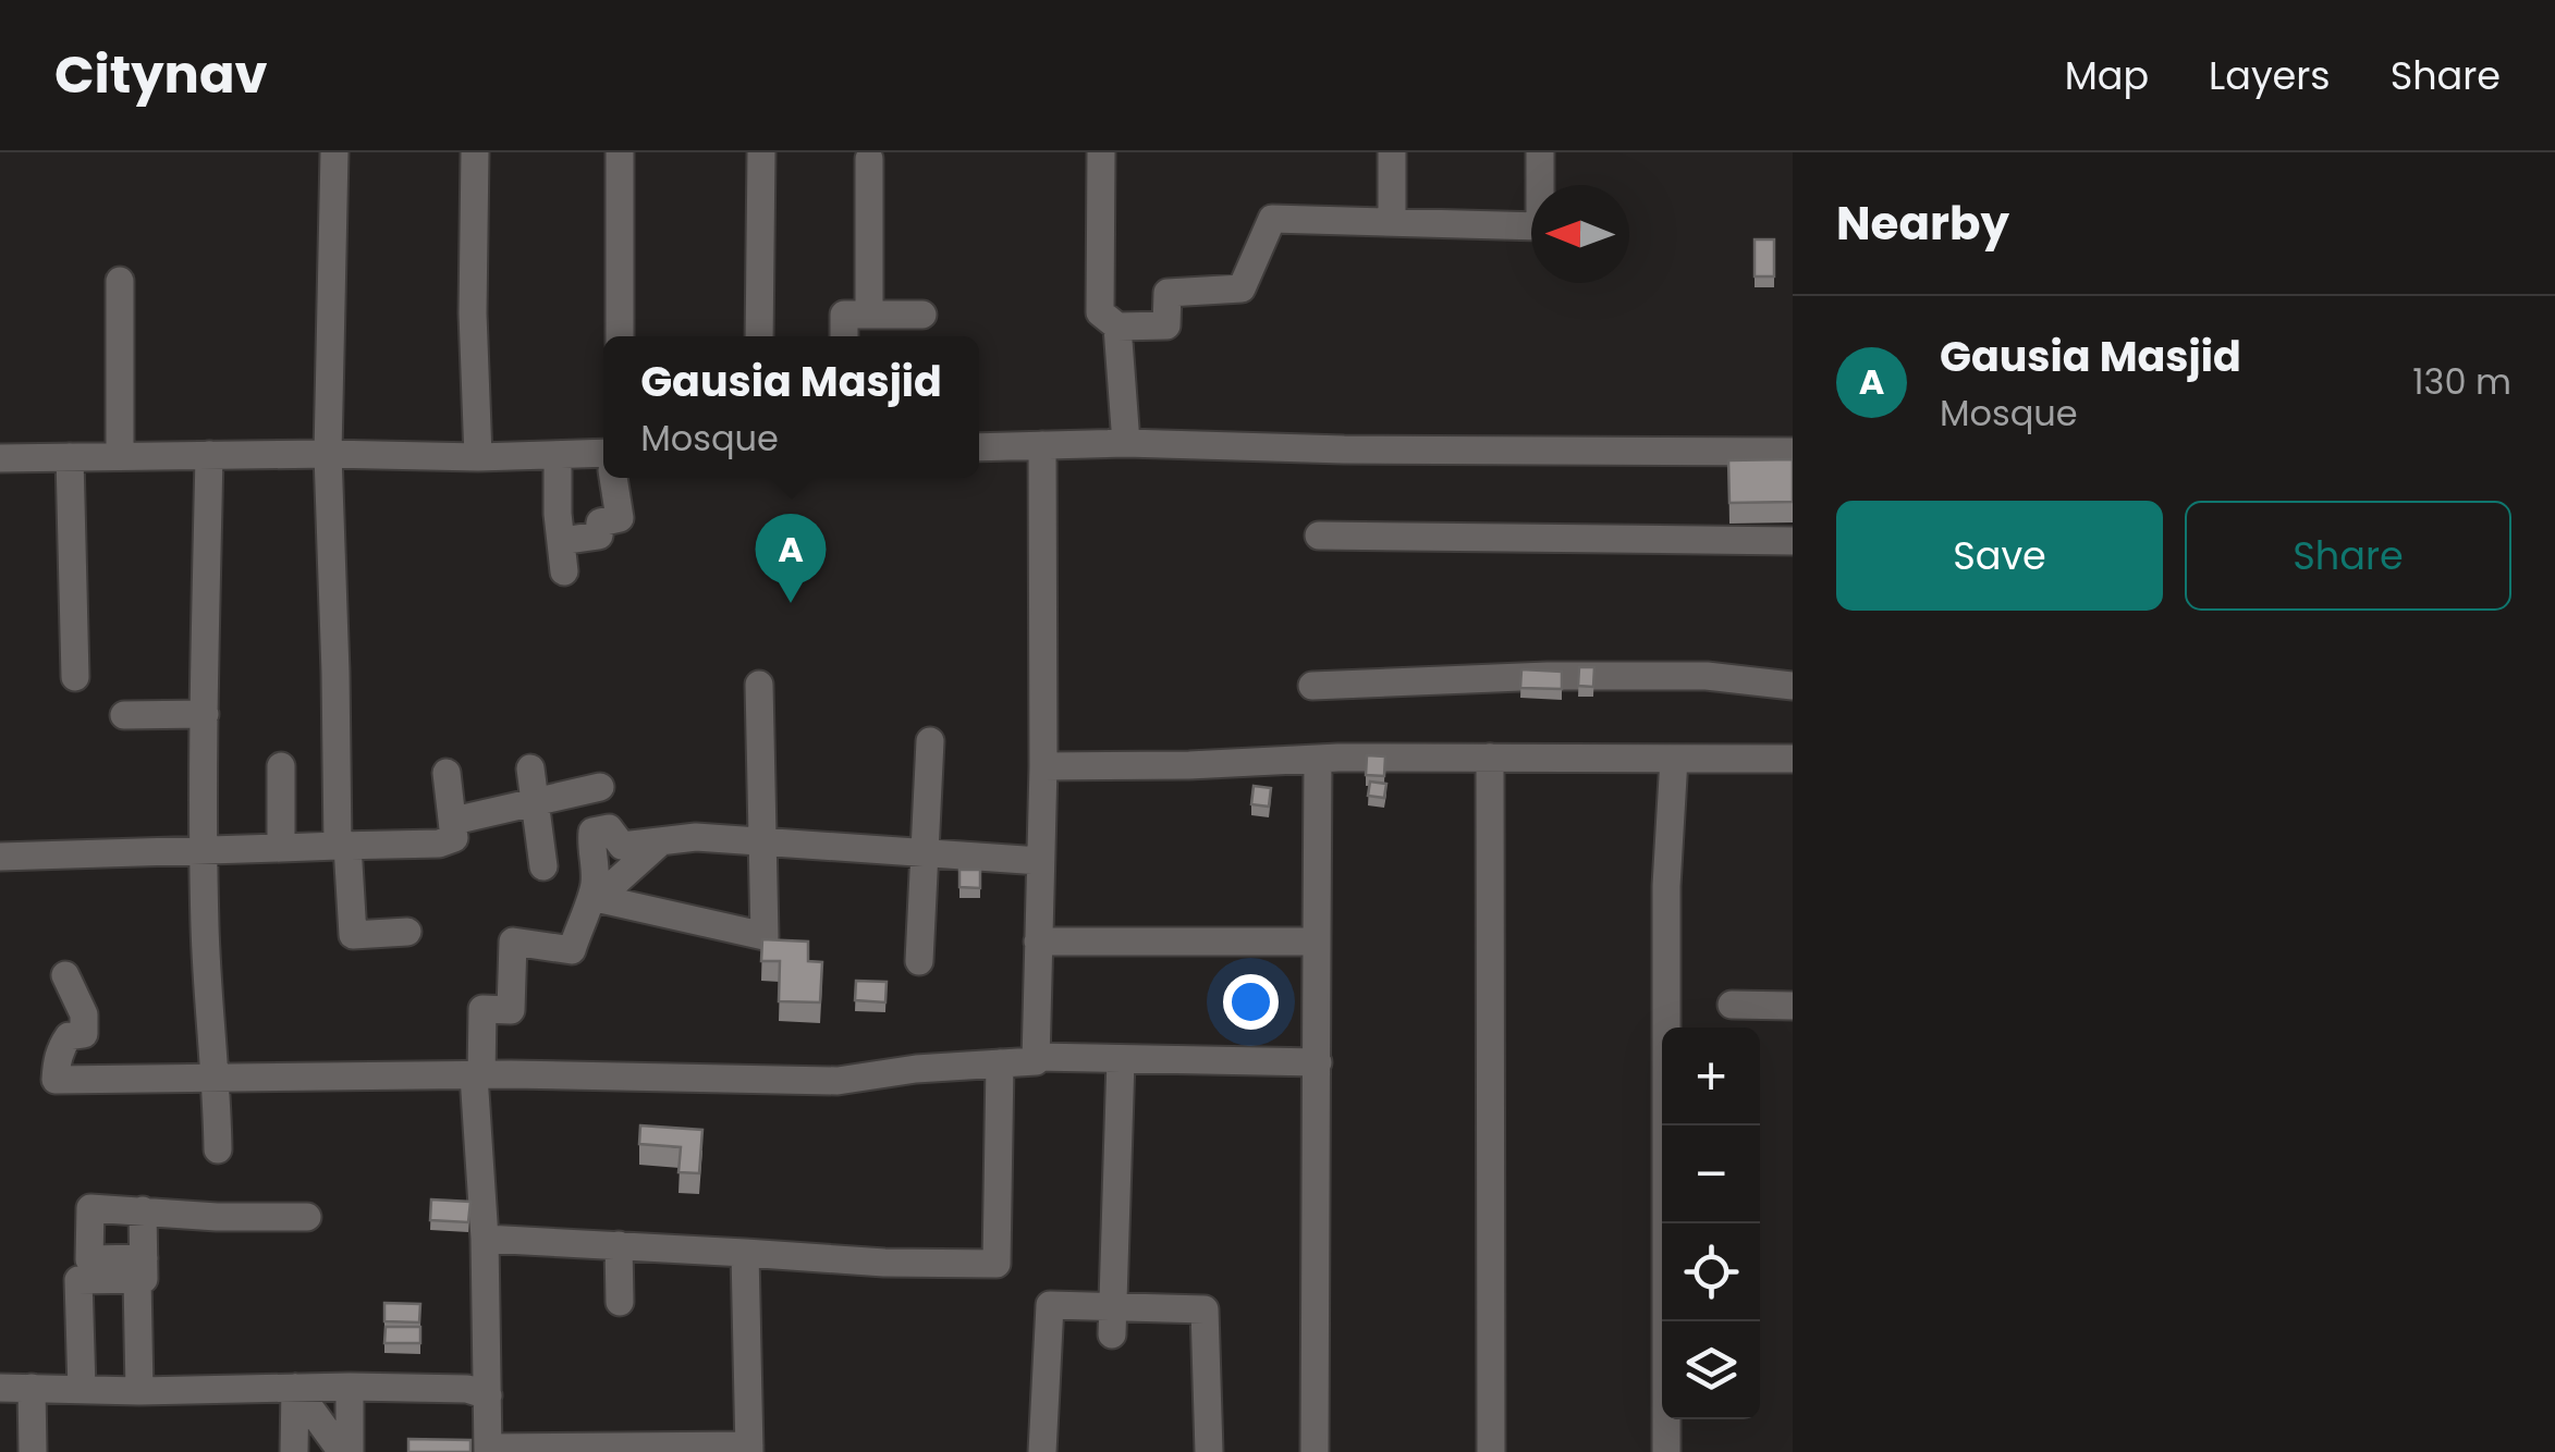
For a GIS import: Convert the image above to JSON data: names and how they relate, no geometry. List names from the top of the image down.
{
  "north": "left",
  "page": {
    "header": "Citynav",
    "nav": ["Map", "Layers", "Share"],
    "heading": "Nearby",
    "list": [
      {
        "mark": "A",
        "name": "Gausia Masjid",
        "note": "Mosque",
        "value": "130 m"
      }
    ],
    "popup": ["Gausia Masjid", "Mosque"],
    "buttons": ["Save", "Share"],
    "pins": "A",
    "map_buttons": ["+", "−"]
  }
}
